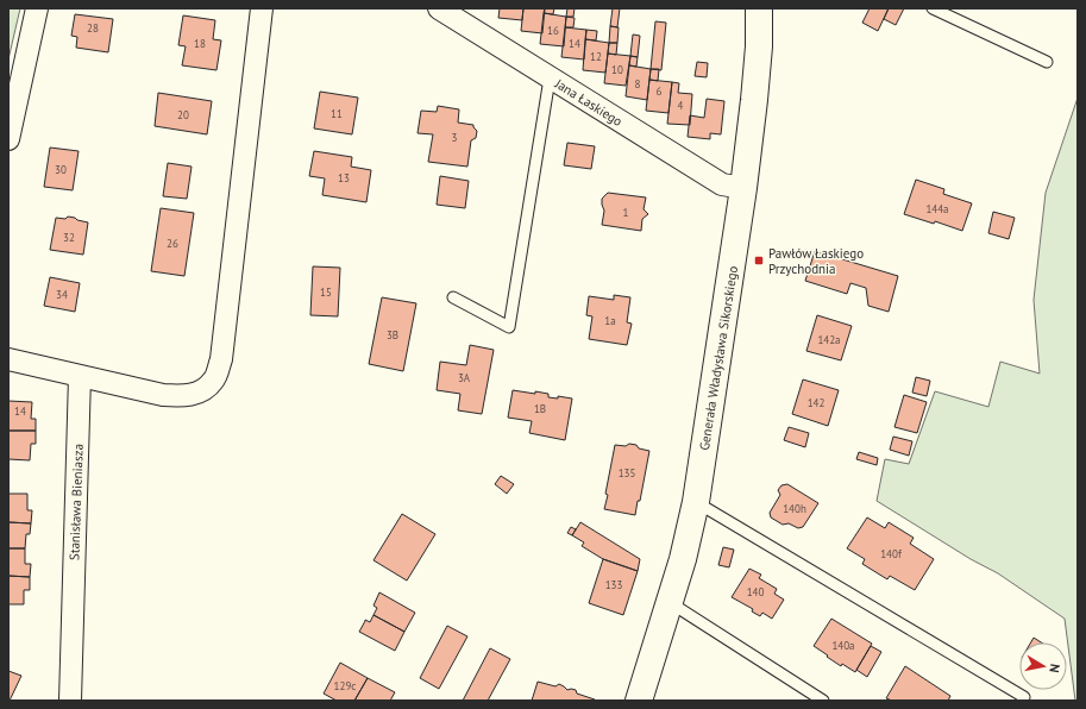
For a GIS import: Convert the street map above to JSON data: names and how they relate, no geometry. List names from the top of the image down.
{
  "streets": {
    "street": ["Jana Łaskiego", "Generała Władysława Sikorskiego", "Stanisława Bieniasza"]
  },
  "crossings": [
    ["Jana Łaskiego", "Generała Władysława Sikorskiego"]
  ],
  "places": {
    "transit": ["Pawłów Łaskiego Przychodnia"]
  },
  "house_numbers": [
    "28",
    "16",
    "18",
    "14",
    "12",
    "10",
    "8",
    "6",
    "4",
    "11",
    "20",
    "3",
    "30",
    "13",
    "144a",
    "1",
    "32",
    "26",
    "15",
    "34",
    "1a",
    "3B",
    "142a",
    "3A",
    "142",
    "1B",
    "14",
    "135",
    "140h",
    "140f",
    "133",
    "140",
    "140a",
    "129c"
  ],
  "north": "right"
}
